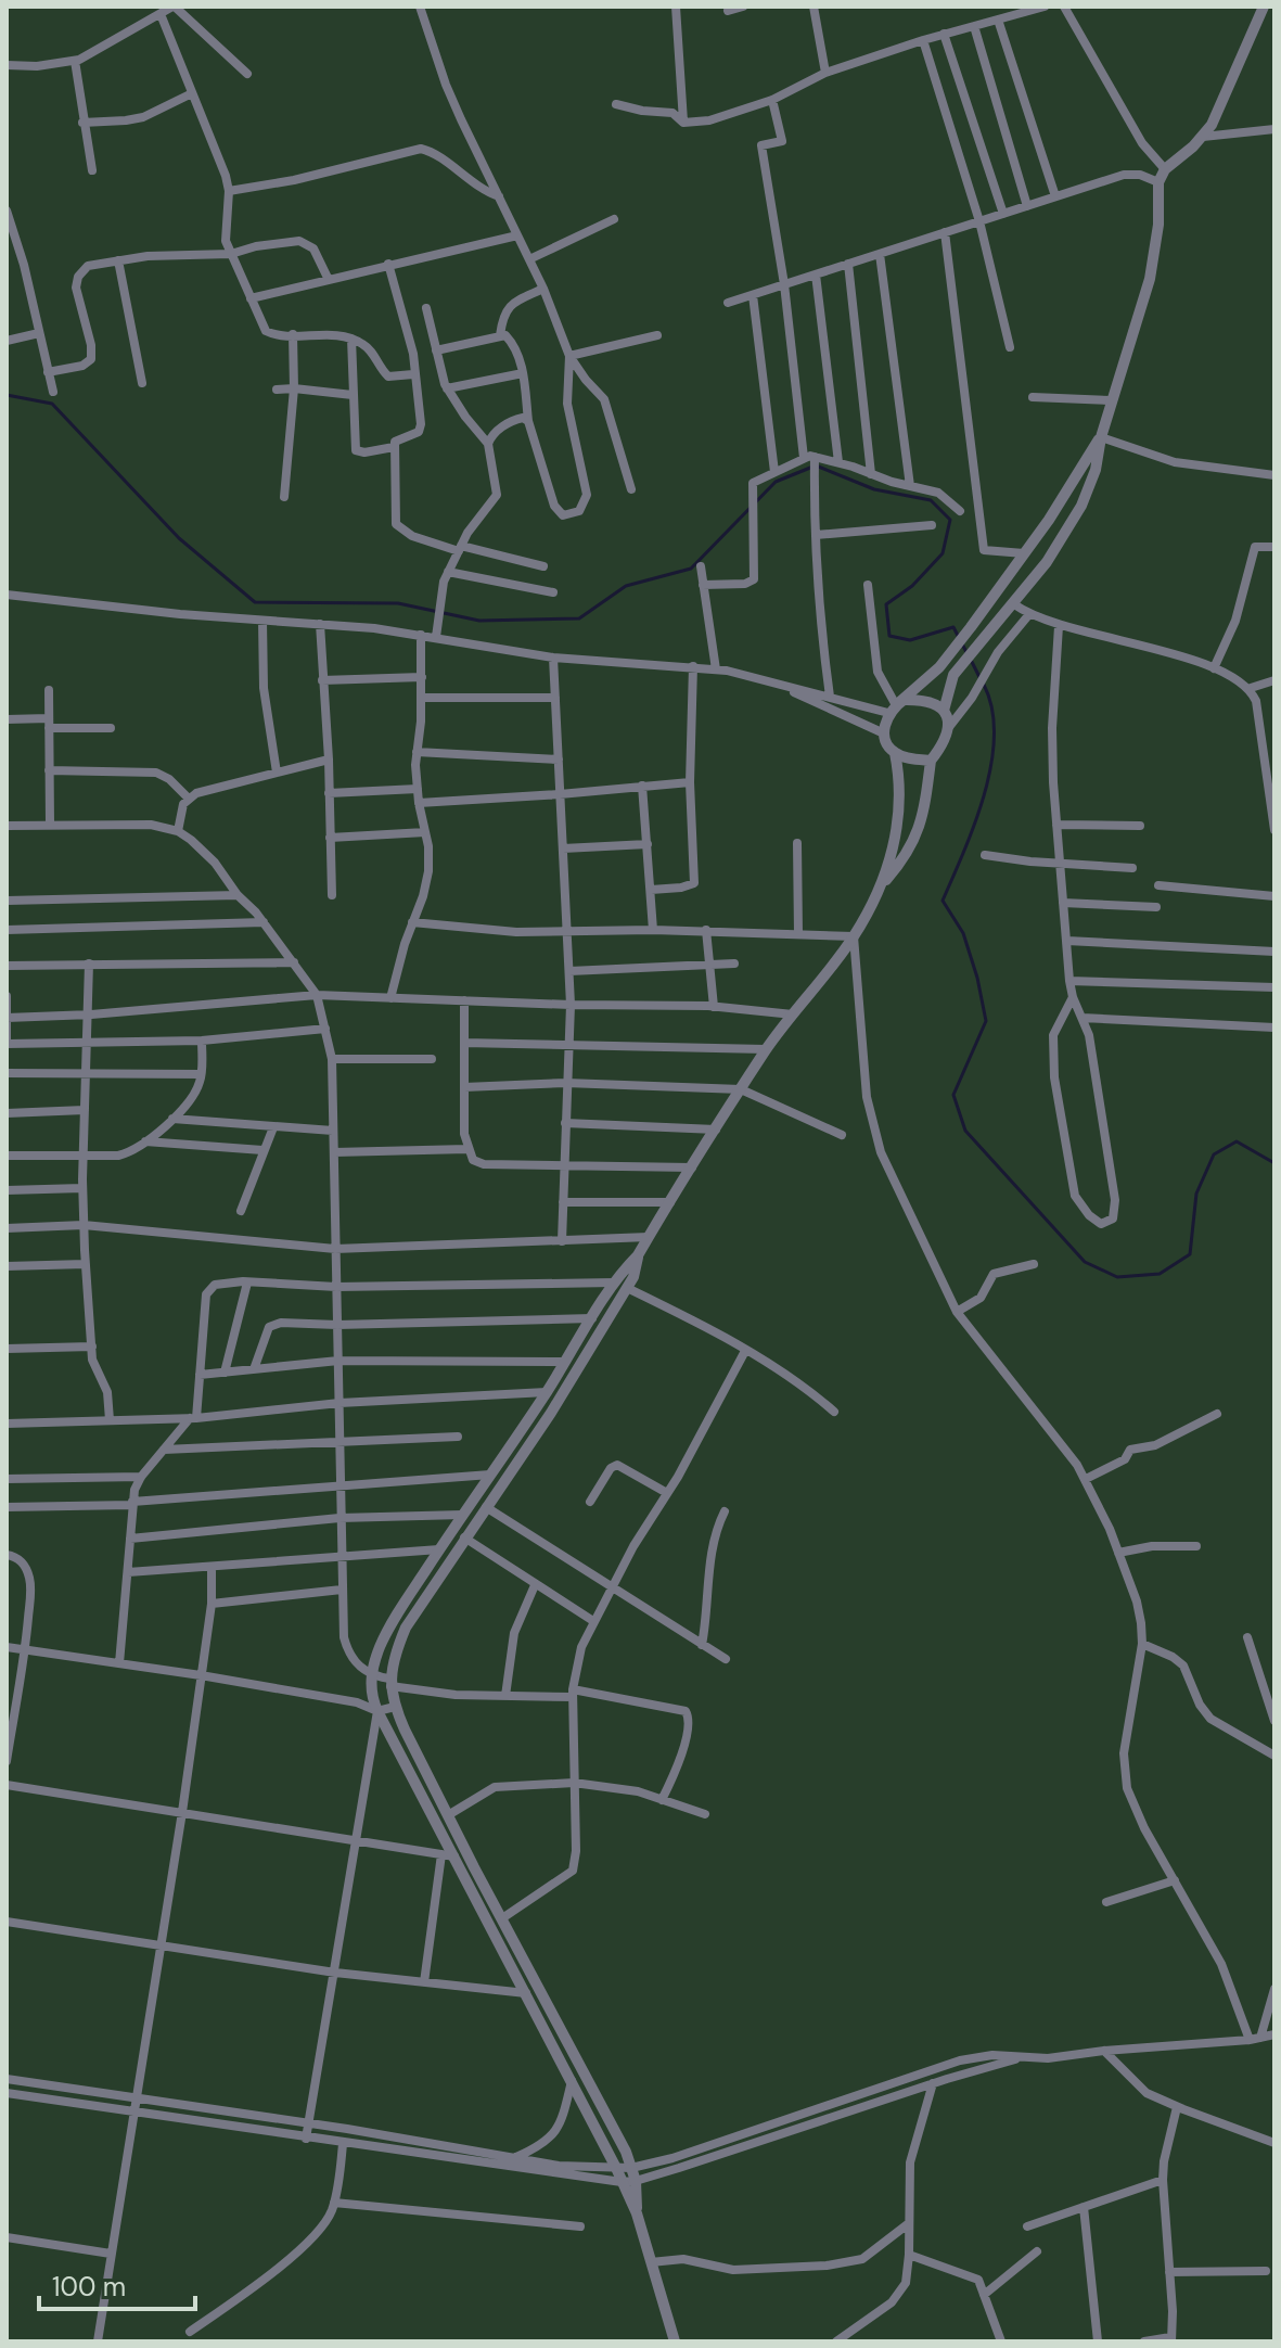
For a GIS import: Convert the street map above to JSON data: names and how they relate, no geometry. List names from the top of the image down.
{
  "scale_bar": "100 m"
}
